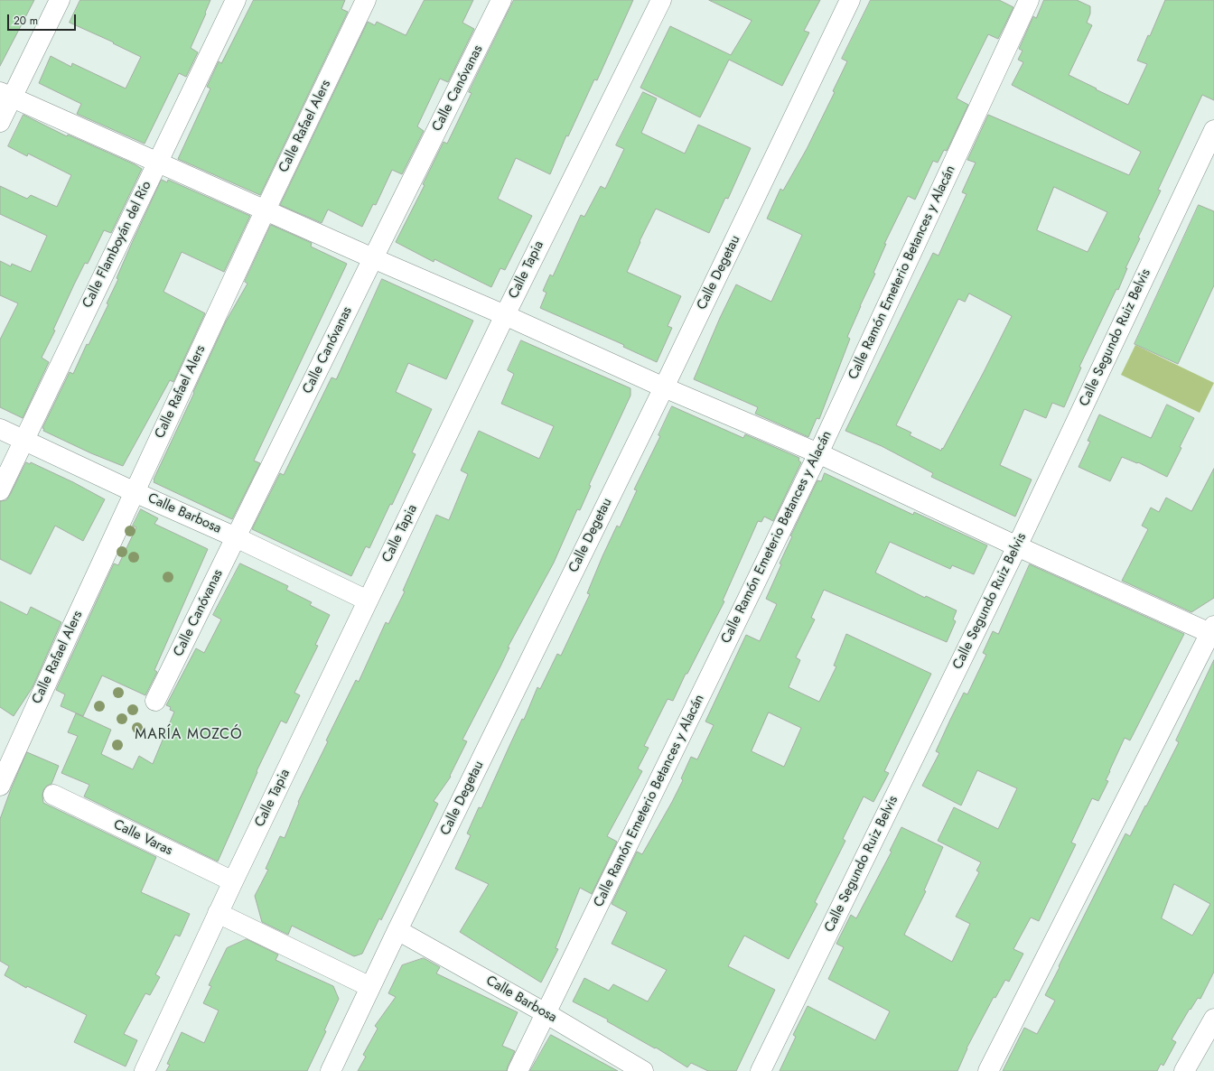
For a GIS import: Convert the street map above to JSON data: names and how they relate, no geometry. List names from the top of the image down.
{
  "streets": {
    "street": [
      "Calle Canóvanas",
      "Calle Rafael Alers",
      "Calle Flamboyán del Río",
      "Calle Tapia",
      "Calle Degetau",
      "Calle Ramón Emeterio Betances y Alacán",
      "Calle Segundo Ruiz Belvis",
      "Calle Barbosa",
      "Calle Varas"
    ]
  },
  "crossings": [
    ["Calle Canóvanas", "Calle Barbosa"],
    ["Calle Rafael Alers", "Calle Barbosa"],
    ["Calle Flamboyán del Río", "Calle Barbosa"],
    ["Calle Tapia", "Calle Barbosa"],
    ["Calle Tapia", "Calle Varas"],
    ["Calle Degetau", "Calle Barbosa"],
    ["Calle Ramón Emeterio Betances y Alacán", "Calle Barbosa"]
  ],
  "districts": ["MARÍA MOZCÓ"],
  "scale_bar": "20 m"
}
